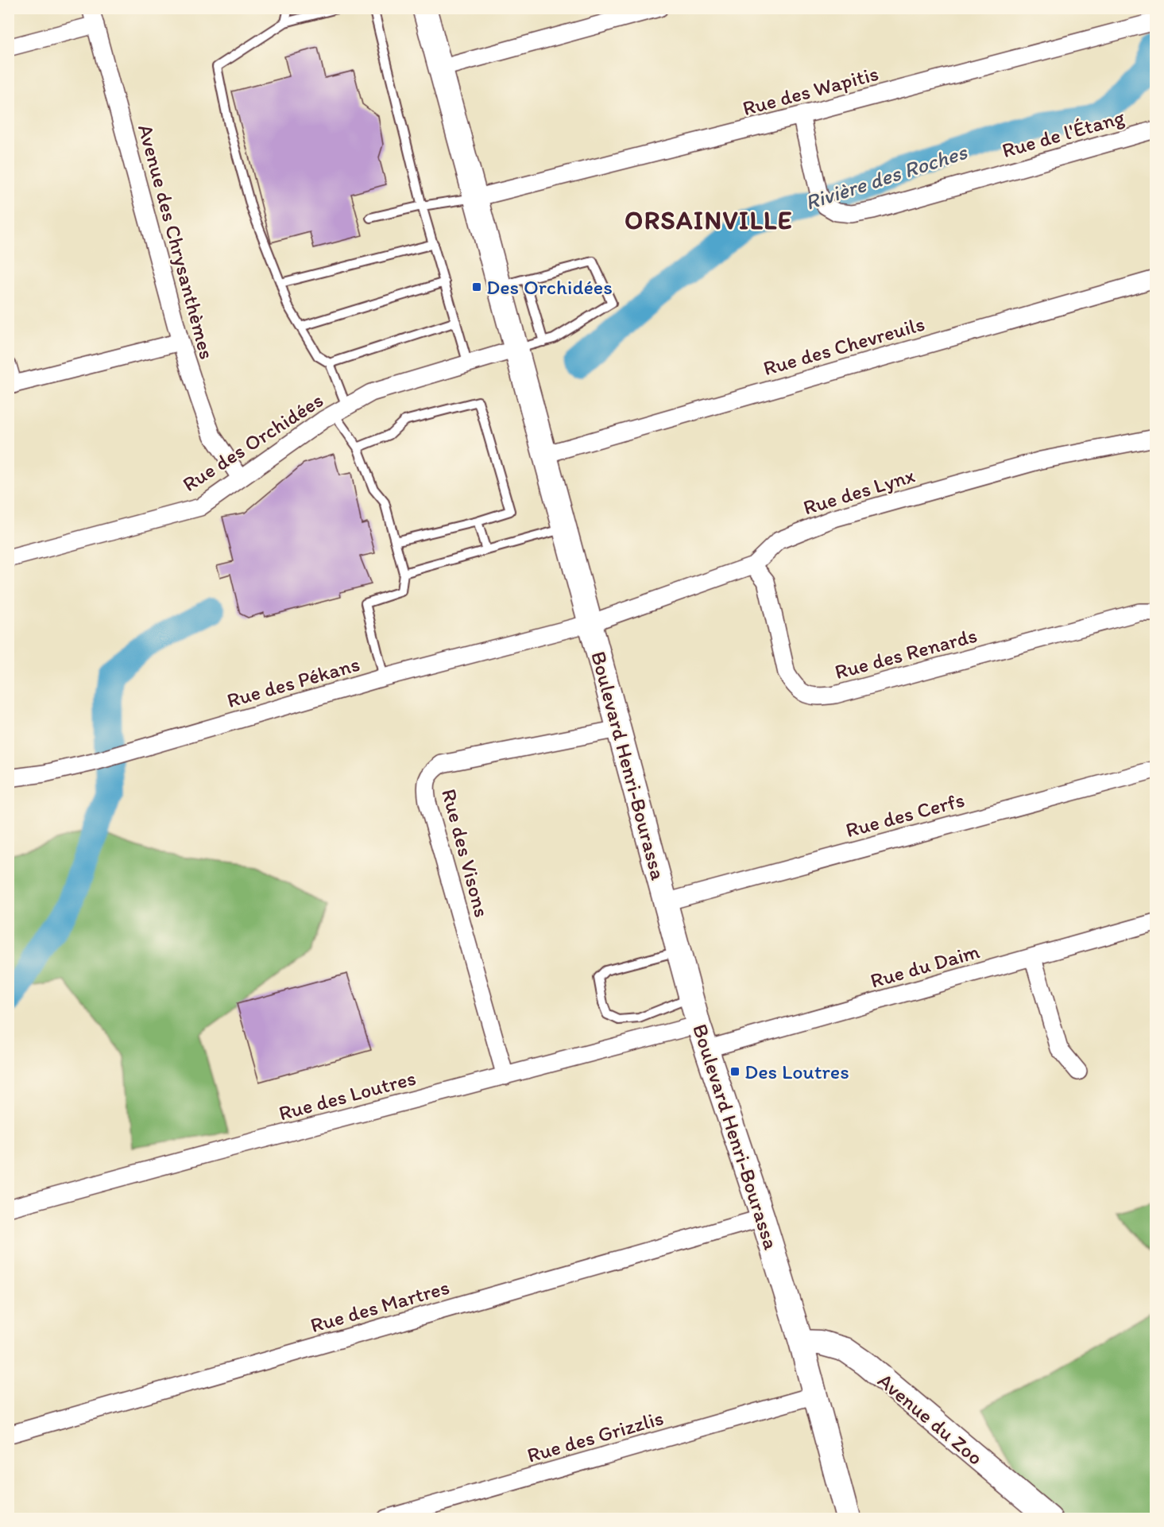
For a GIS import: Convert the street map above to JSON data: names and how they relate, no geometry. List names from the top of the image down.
{
  "streets": {
    "main road": ["Boulevard Henri-Bourassa", "Avenue du Zoo"],
    "street": [
      "Rue des Wapitis",
      "Rue de l'Étang",
      "Avenue des Chrysanthèmes",
      "Rue des Chevreuils",
      "Rue des Orchidées",
      "Rue des Lynx",
      "Rue des Renards",
      "Rue des Pékans",
      "Rue des Cerfs",
      "Rue des Visons",
      "Rue du Daim",
      "Rue des Loutres",
      "Rue des Martres",
      "Rue des Grizzlis"
    ]
  },
  "crossings": [
    ["Rue des Wapitis", "Rue de l'Étang"],
    ["Rue des Wapitis", "Boulevard Henri-Bourassa"],
    ["Avenue des Chrysanthèmes", "Rue des Orchidées"],
    ["Rue des Chevreuils", "Boulevard Henri-Bourassa"],
    ["Rue des Orchidées", "Boulevard Henri-Bourassa"],
    ["Rue des Lynx", "Rue des Renards"],
    ["Rue des Lynx", "Rue des Pékans"],
    ["Rue des Lynx", "Boulevard Henri-Bourassa"],
    ["Rue des Pékans", "Boulevard Henri-Bourassa"],
    ["Boulevard Henri-Bourassa", "Rue des Cerfs"],
    ["Boulevard Henri-Bourassa", "Rue des Visons"],
    ["Boulevard Henri-Bourassa", "Rue du Daim"],
    ["Boulevard Henri-Bourassa", "Rue des Loutres"],
    ["Boulevard Henri-Bourassa", "Rue des Martres"],
    ["Boulevard Henri-Bourassa", "Avenue du Zoo"],
    ["Boulevard Henri-Bourassa", "Rue des Grizzlis"],
    ["Rue des Visons", "Rue des Loutres"]
  ],
  "districts": ["ORSAINVILLE"],
  "water": ["Rivière des Roches"],
  "places": {
    "transit": ["Des Orchidées", "Des Loutres"]
  }
}
